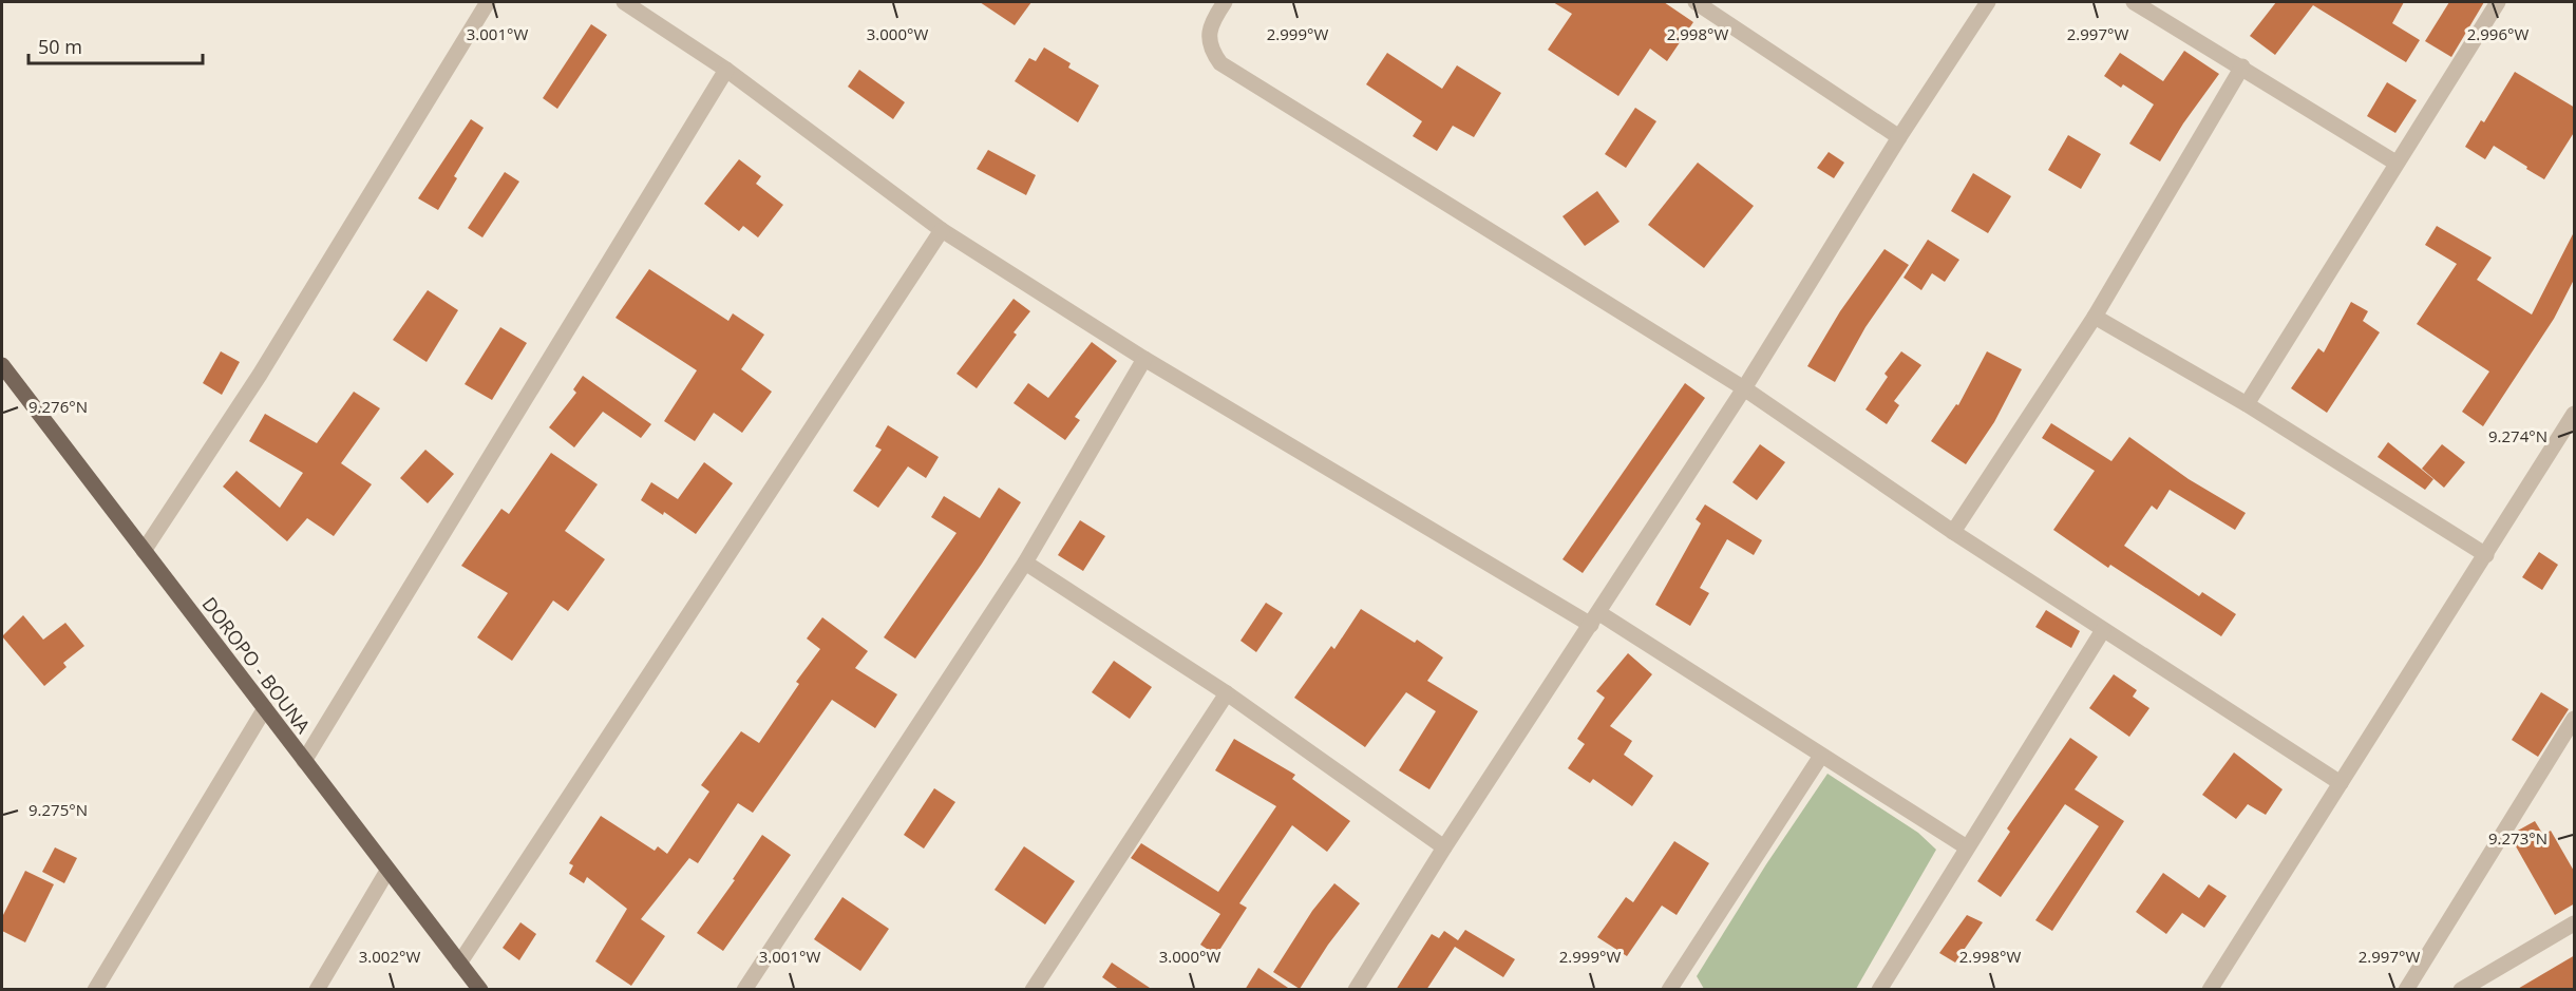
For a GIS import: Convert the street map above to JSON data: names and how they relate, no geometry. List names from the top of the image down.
{
  "streets": {
    "main road": ["DOROPO - BOUNA"]
  },
  "scale_bar": "50 m",
  "coordinates": [
    "3.000°W",
    "2.998°W",
    "2.996°W",
    "3.001°W",
    "2.999°W",
    "2.997°W",
    "9.276°N",
    "9.274°N",
    "9.275°N",
    "9.273°N",
    "3.002°W"
  ]
}
